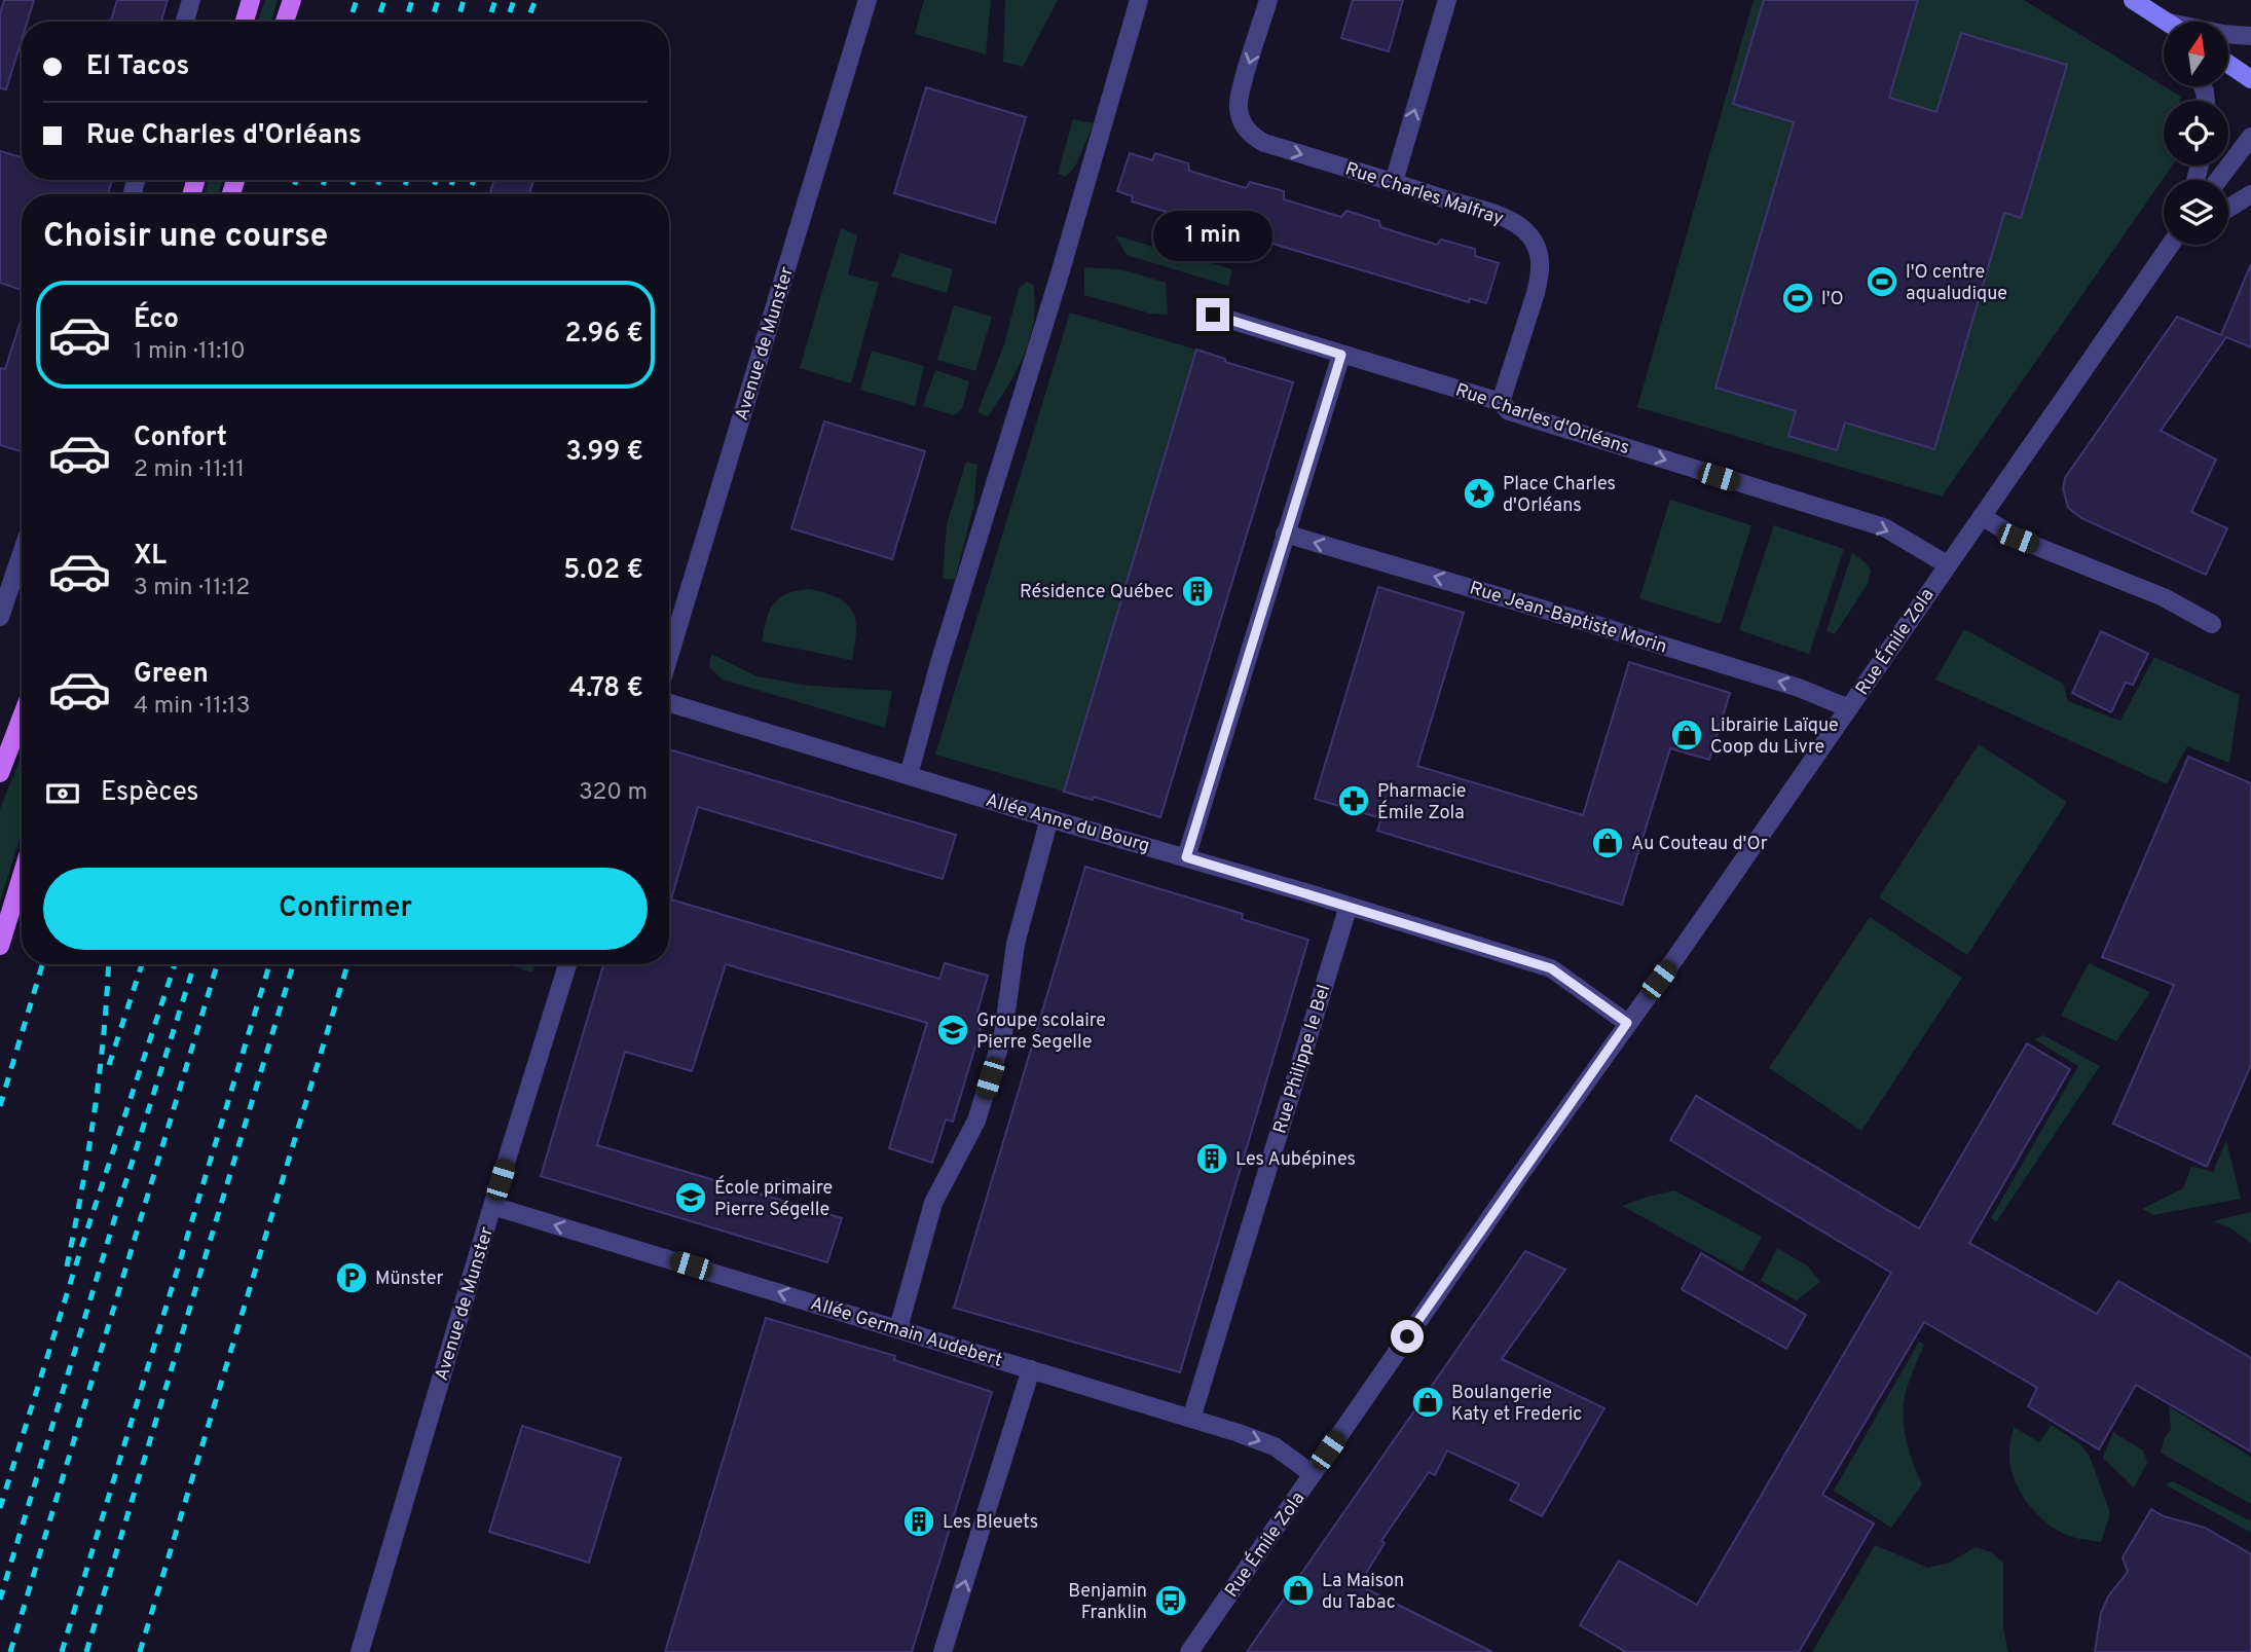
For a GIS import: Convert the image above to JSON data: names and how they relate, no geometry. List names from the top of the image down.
{
  "streets": {
    "street": [
      "Rue Charles Malfray",
      "Avenue de Munster",
      "Rue Charles d'Orléans",
      "Rue Jean-Baptiste Morin",
      "Rue Émile Zola",
      "Allée Anne du Bourg",
      "Rue Philippe le Bel",
      "Allée Germain Audebert"
    ]
  },
  "crossings": [
    ["Rue Charles Malfray", "Rue Charles d'Orléans"],
    ["Avenue de Munster", "Allée Germain Audebert"],
    ["Rue Charles d'Orléans", "Rue Émile Zola"],
    ["Rue Jean-Baptiste Morin", "Rue Émile Zola"],
    ["Rue Émile Zola", "Allée Anne du Bourg"],
    ["Rue Émile Zola", "Allée Germain Audebert"],
    ["Allée Anne du Bourg", "Rue Philippe le Bel"],
    ["Rue Philippe le Bel", "Allée Germain Audebert"]
  ],
  "one_way": ["Rue Charles d'Orléans", "Rue Jean-Baptiste Morin"],
  "places": {
    "sports": ["l'O centre aqualudique", "l'O"],
    "place": ["Place Charles d'Orléans"],
    "building": ["Résidence Québec", "Les Aubépines", "Les Bleuets"],
    "shop": [
      "Librairie Laïque Coop du Livre",
      "Au Couteau d'Or",
      "Boulangerie Katy et Frederic",
      "La Maison du Tabac"
    ],
    "pharmacy": ["Pharmacie Émile Zola"],
    "school or university": ["Groupe scolaire Pierre Segelle", "École primaire Pierre Ségelle"],
    "parking": ["Münster"],
    "bus stop": ["Benjamin Franklin"]
  },
  "north": "top",
  "page": {
    "banner": ["El Tacos", "Rue Charles d'Orléans"],
    "heading": "Choisir une course",
    "bubble": "1 min",
    "list": [
      {
        "name": "Éco",
        "note": "1 min · 11:10",
        "value": "2.96 €"
      },
      {
        "name": "Confort",
        "note": "2 min · 11:11",
        "value": "3.99 €"
      },
      {
        "name": "XL",
        "note": "3 min · 11:12",
        "value": "5.02 €"
      },
      {
        "name": "Green",
        "note": "4 min · 11:13",
        "value": "4.78 €"
      }
    ],
    "pay": ["Espèces", "320 m"],
    "buttons": "Confirmer"
  }
}
